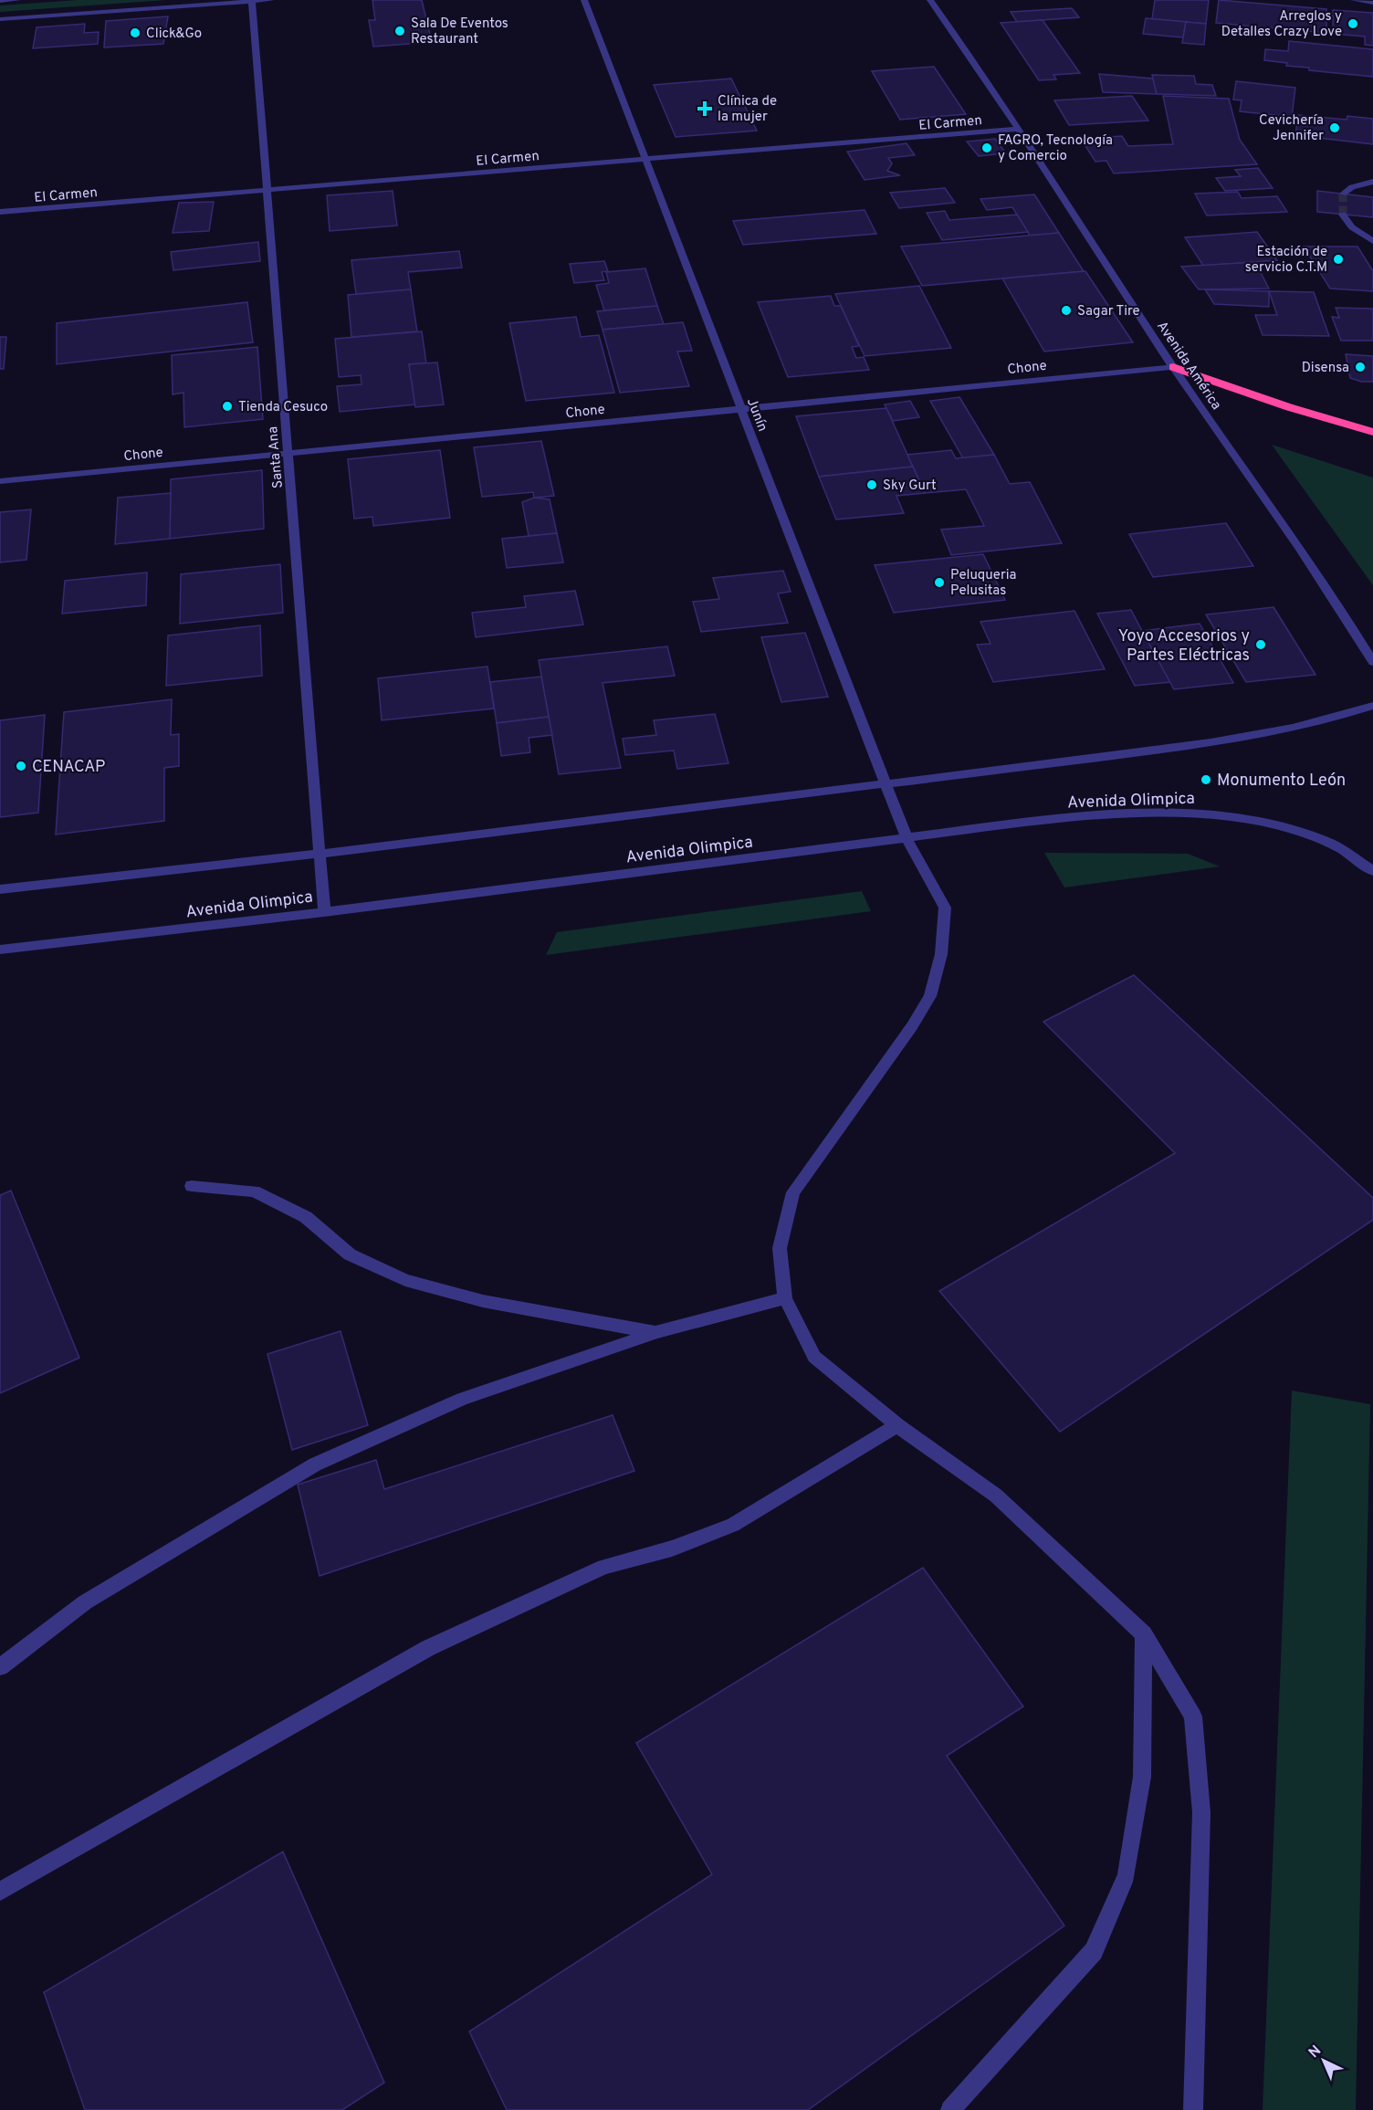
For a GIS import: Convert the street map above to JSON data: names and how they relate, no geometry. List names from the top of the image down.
{
  "streets": {
    "street": [
      "El Carmen",
      "Avenida América",
      "Chone",
      "Junín",
      "Santa Ana",
      "Avenida Olimpica"
    ]
  },
  "crossings": [
    ["El Carmen", "Avenida América"],
    ["El Carmen", "Junín"],
    ["El Carmen", "Santa Ana"],
    ["Avenida América", "Chone"],
    ["Chone", "Junín"],
    ["Chone", "Santa Ana"],
    ["Junín", "Avenida Olimpica"],
    ["Santa Ana", "Avenida Olimpica"]
  ],
  "places": {
    "other": [
      "Arreglos y Detalles Crazy Love",
      "Sala De Eventos Restaurant",
      "Click&Go",
      "Cevichería Jennifer",
      "FAGRO, Tecnología y Comercio",
      "Estación de servicio C.T.M",
      "Sagar Tire",
      "Disensa",
      "Tienda Cesuco",
      "Sky Gurt",
      "Peluqueria Pelusitas",
      "Yoyo Accesorios y Partes Eléctricas",
      "CENACAP",
      "Monumento León"
    ],
    "health": ["Clínica de la mujer"]
  },
  "north": "top left"
}
